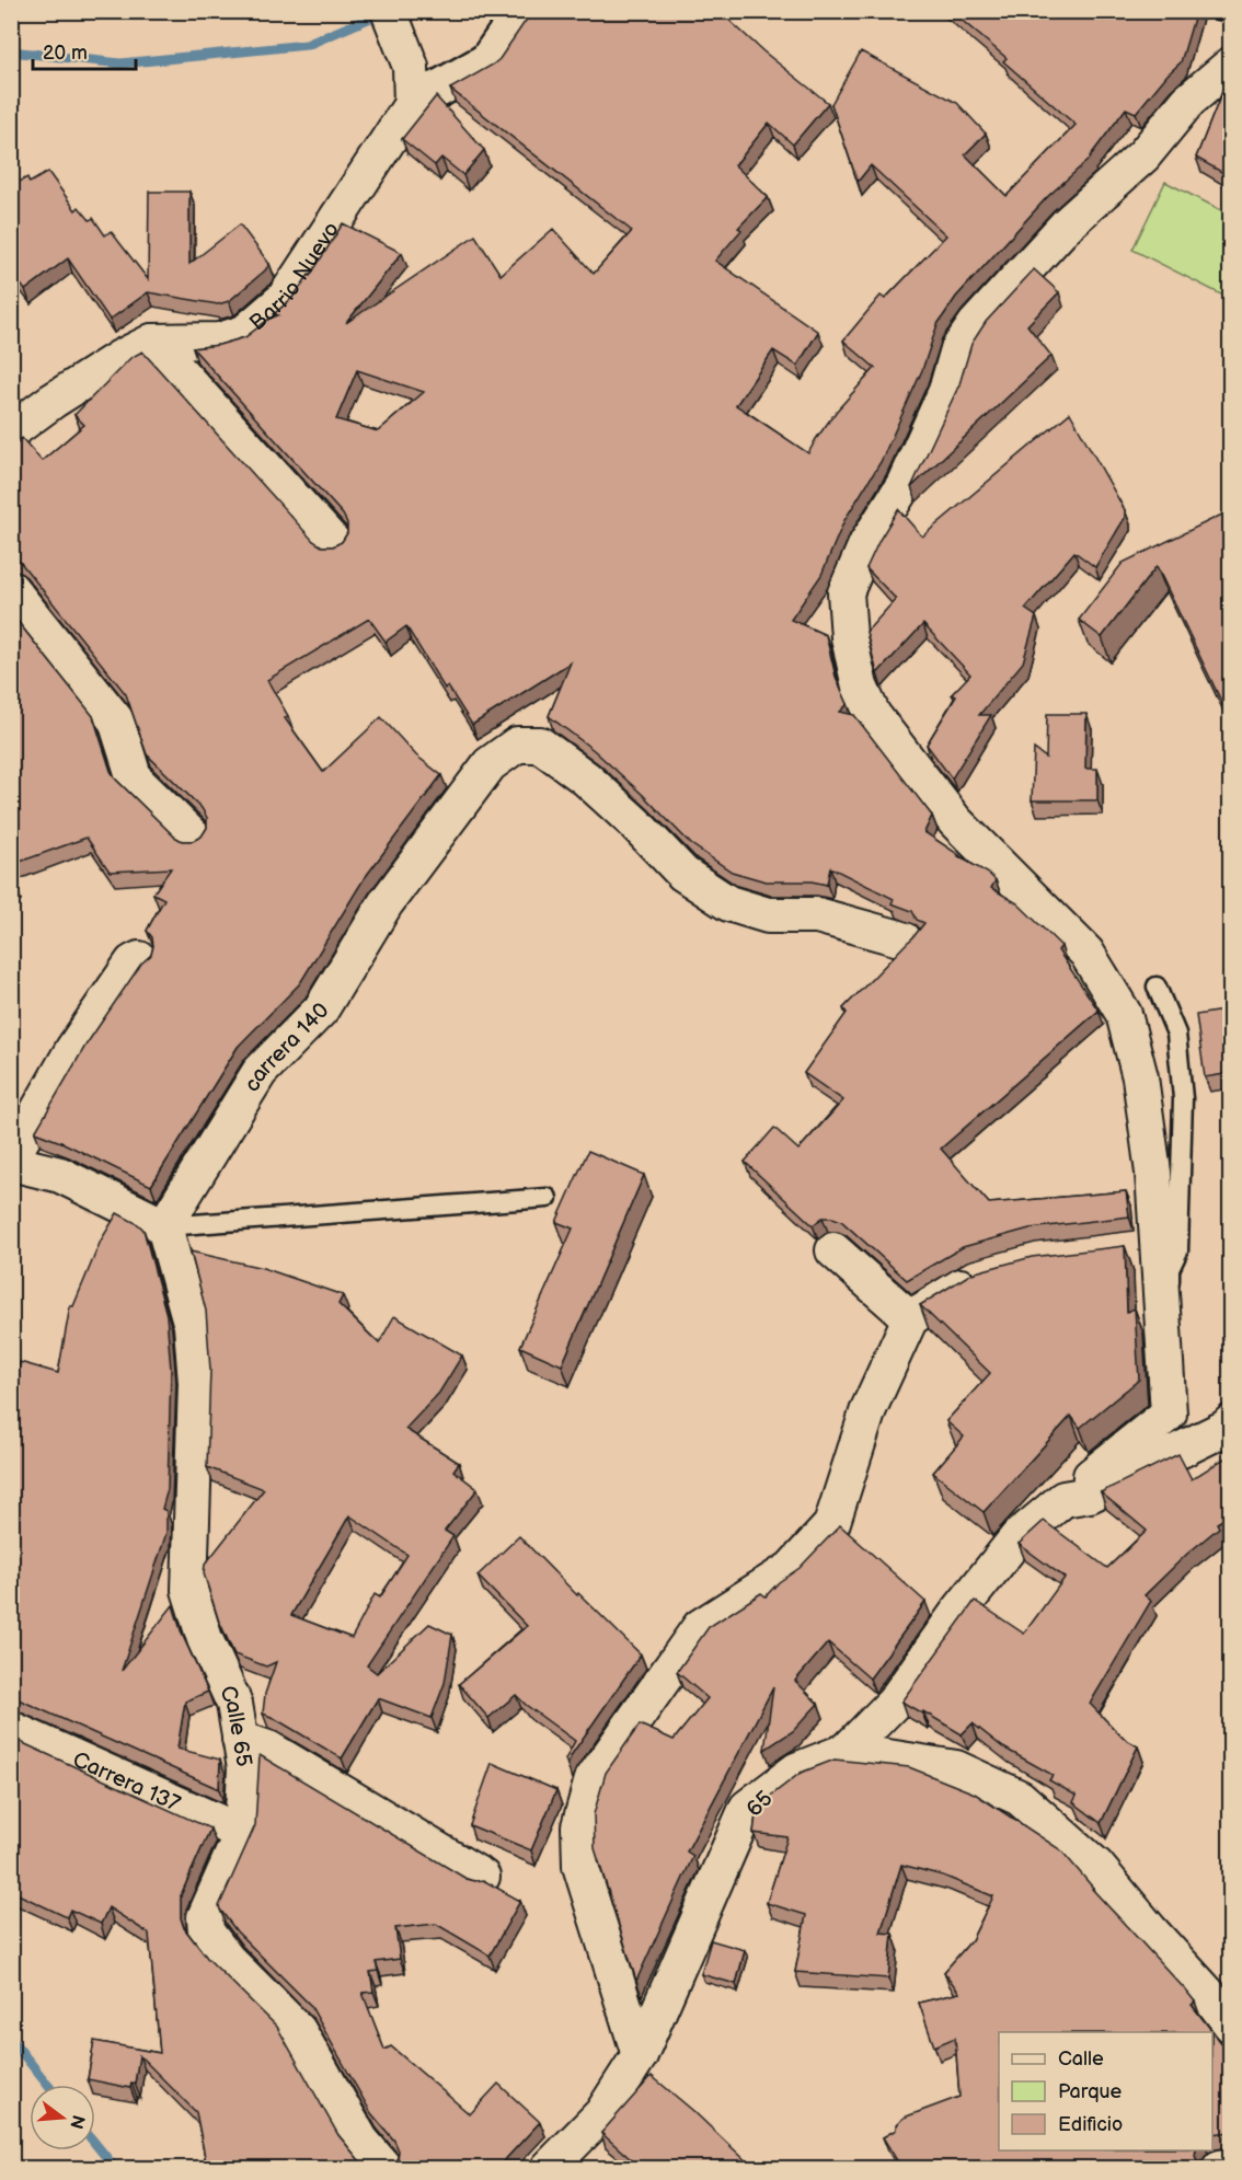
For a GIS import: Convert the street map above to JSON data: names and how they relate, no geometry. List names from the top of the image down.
{
  "streets": {
    "street": [
      "Barrio Nuevo",
      "carrera 140",
      "Calle 65",
      "Carrera 137",
      "65"
    ]
  },
  "crossings": [
    ["carrera 140", "Calle 65"],
    ["Calle 65", "Carrera 137"]
  ],
  "legend": ["Calle", "Parque", "Edificio"],
  "scale_bar": "20 m",
  "north": "right"
}
